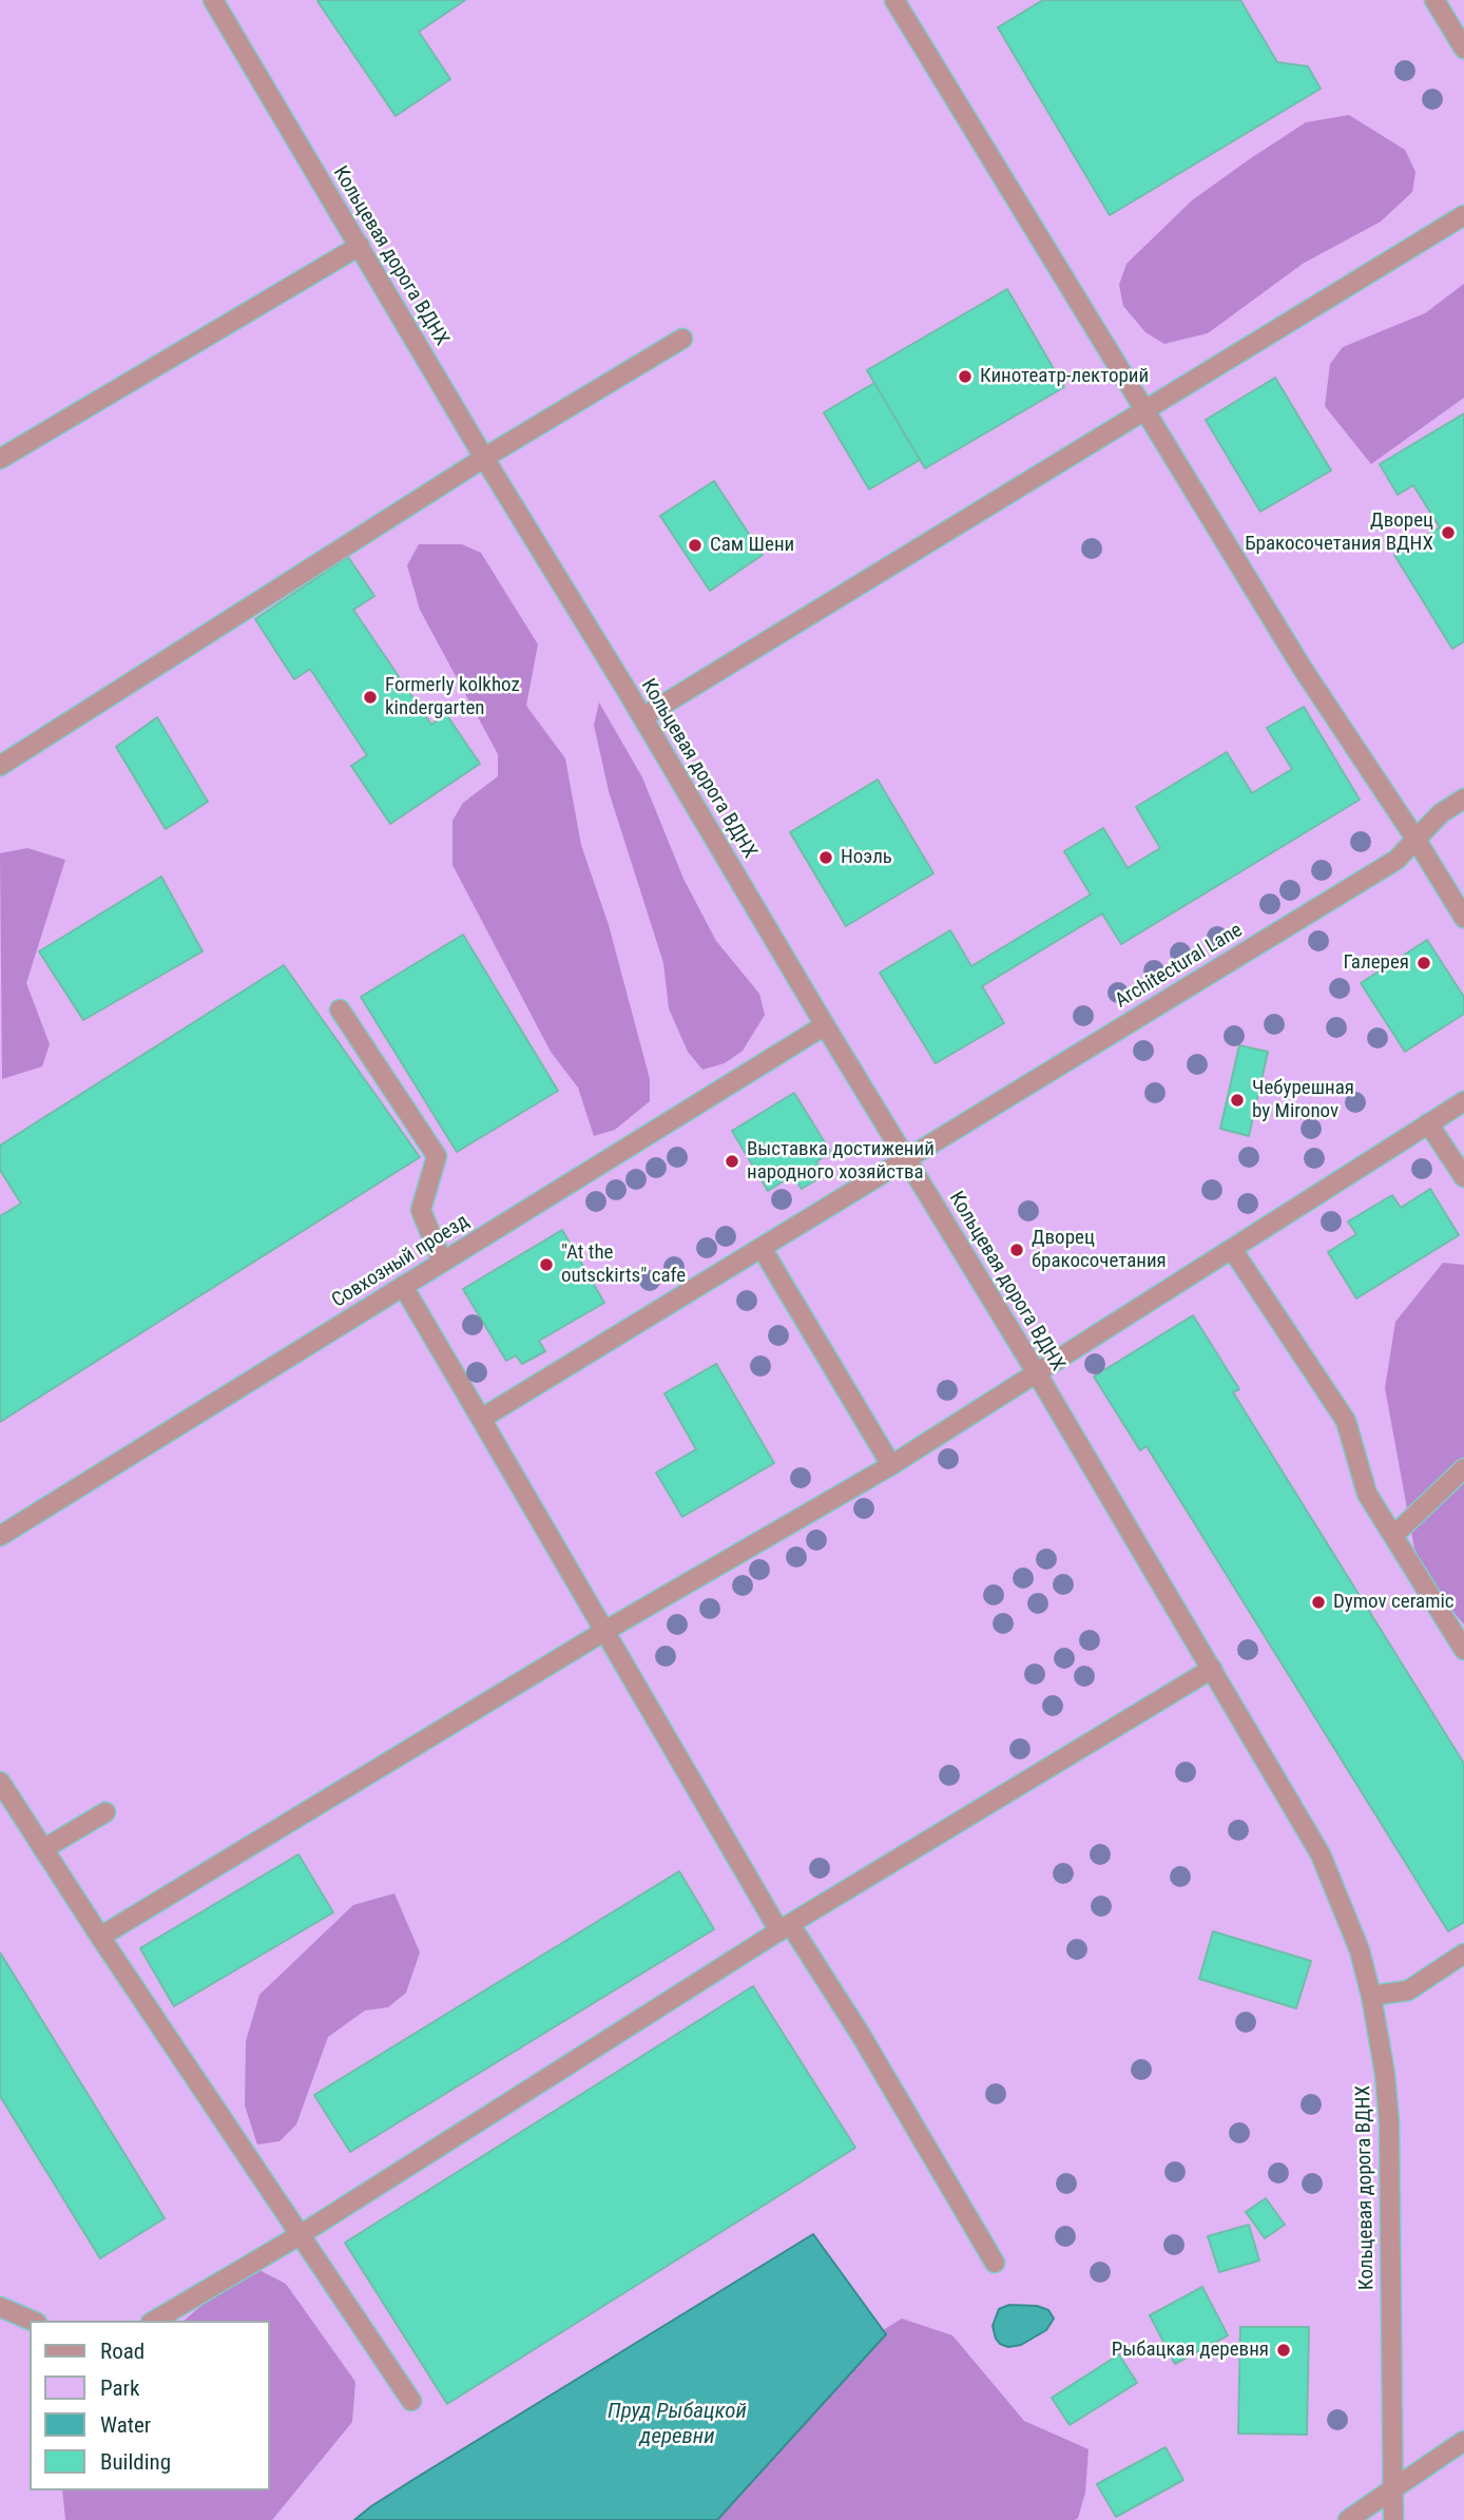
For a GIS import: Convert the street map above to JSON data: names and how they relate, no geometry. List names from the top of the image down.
{
  "streets": {
    "street": ["Кольцевая дорога ВДНХ", "Architectural Lane", "Совхозный проезд"]
  },
  "crossings": [
    ["Кольцевая дорога ВДНХ", "Architectural Lane"],
    ["Кольцевая дорога ВДНХ", "Совхозный проезд"]
  ],
  "water": ["Пруд Рыбацкой деревни"],
  "places": [
    "Кинотеатр-лекторий",
    "Дворец Бракосочетания ВДНХ",
    "Сам Шени",
    "Formerly kolkhoz kindergarten",
    "Ноэль",
    "Галерея",
    "Чебурешная by Mironov",
    "Выставка достижений народного хозяйства",
    "Дворец бракосочетания",
    "\"At the outsckirts\" cafe",
    "Dymov ceramic",
    "Рыбацкая деревня"
  ],
  "legend": [
    "Road",
    "Park",
    "Water",
    "Building"
  ]
}
